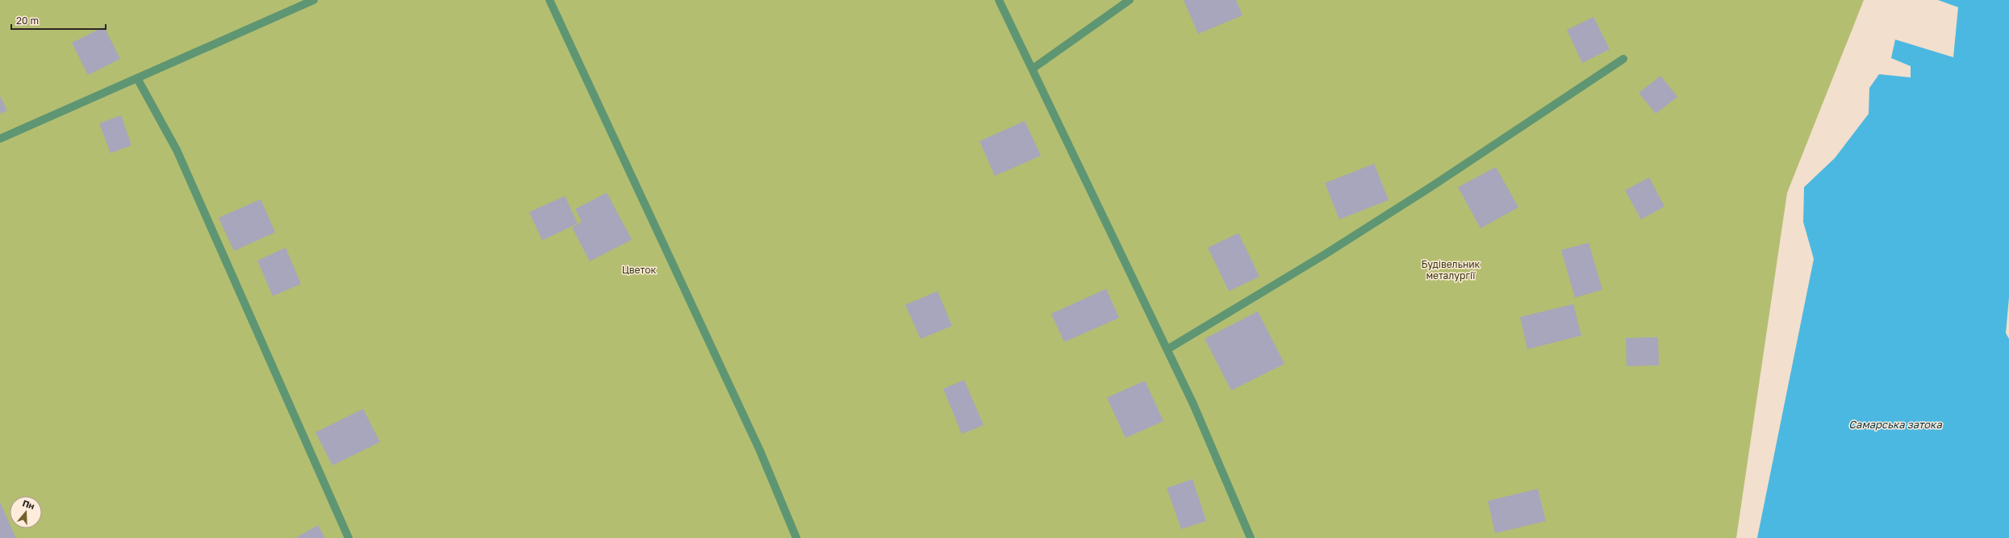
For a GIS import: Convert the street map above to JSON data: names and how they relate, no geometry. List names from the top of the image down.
{
  "water": ["Самарська затока"],
  "parks": ["Будівельник металургії", "Цветок"],
  "scale_bar": "20 m",
  "north": "top"
}
